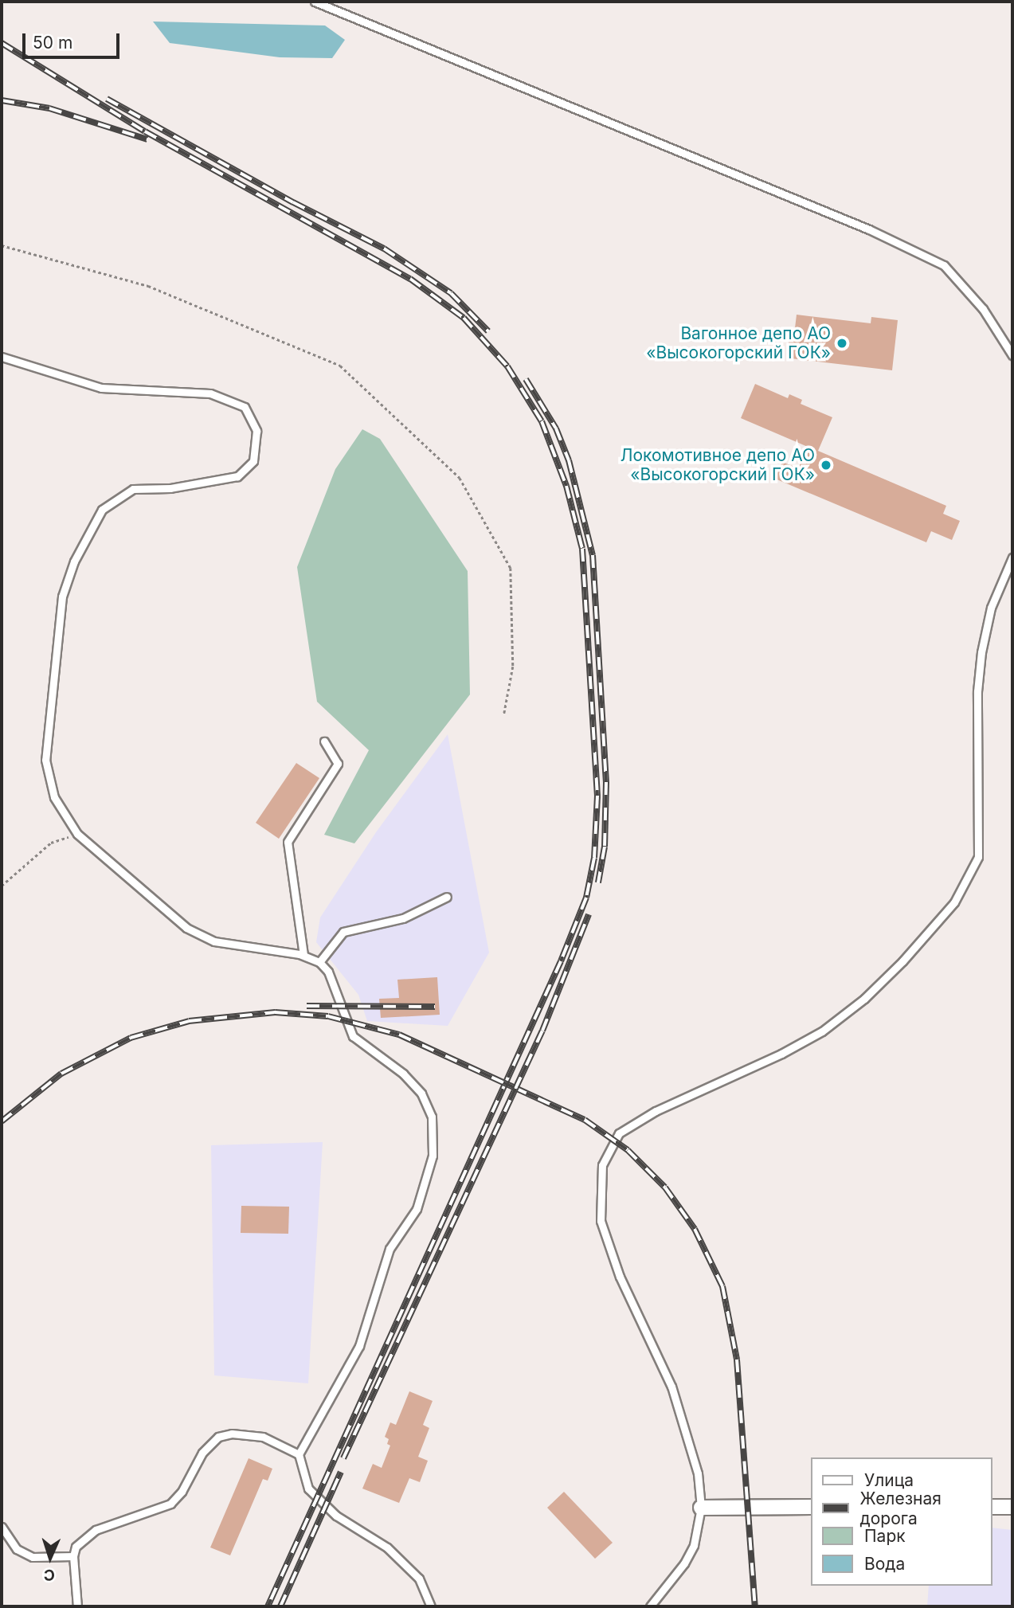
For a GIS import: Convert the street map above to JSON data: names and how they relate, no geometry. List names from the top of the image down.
{
  "places": ["Вагонное депо АО «Высокогорский ГОК»", "Локомотивное депо АО «Высокогорский ГОК»"],
  "legend": [
    "Улица",
    "Железная дорога",
    "Парк",
    "Вода"
  ],
  "scale_bar": "50 m",
  "north": "bottom"
}
